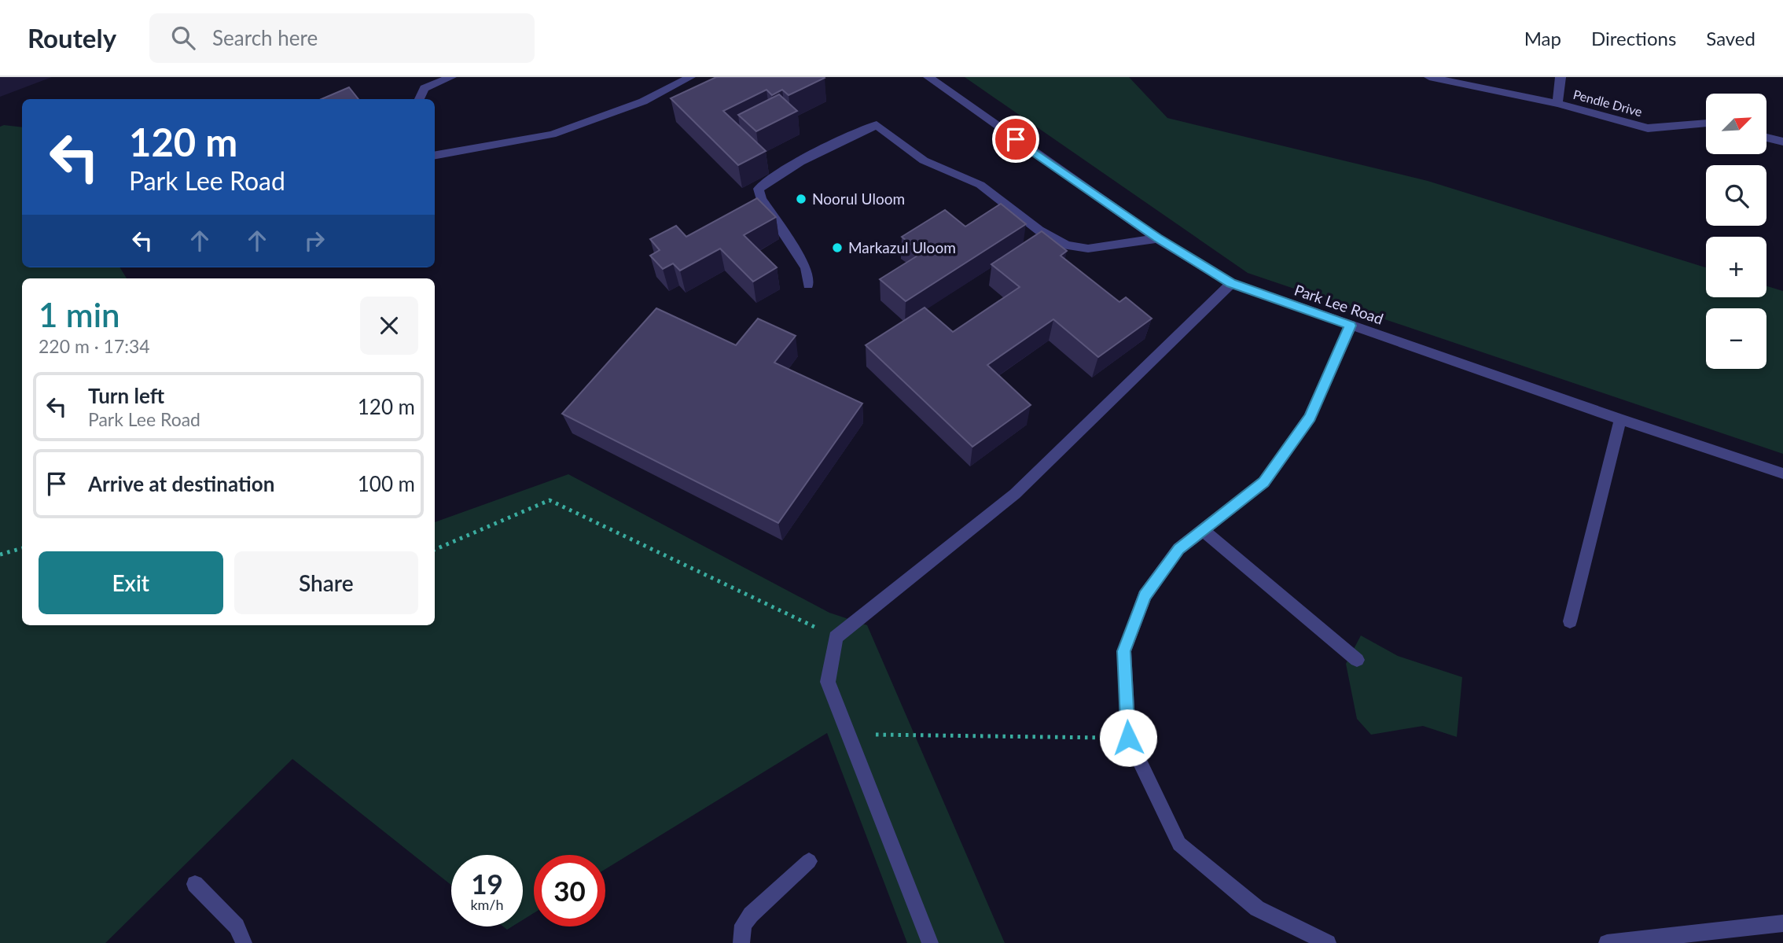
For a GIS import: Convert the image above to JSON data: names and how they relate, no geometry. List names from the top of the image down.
{
  "streets": {
    "street": ["Pendle Drive", "Park Lee Road"]
  },
  "places": ["Noorul Uloom", "Markazul Uloom"],
  "north": "top right",
  "page": {
    "header": "Routely",
    "search": "Search here",
    "nav": ["Map", "Directions", "Saved"],
    "map_buttons": ["+", "−"],
    "turn": ["120 m", "Park Lee Road"],
    "heading": ["1 min", "220 m · 17:34"],
    "list": [
      {
        "name": "Turn left",
        "note": "Park Lee Road",
        "value": "120 m"
      },
      {
        "name": "Arrive at destination",
        "value": "100 m"
      }
    ],
    "buttons": ["Exit", "Share"],
    "speed": "19 km/h",
    "limit": "30"
  }
}
